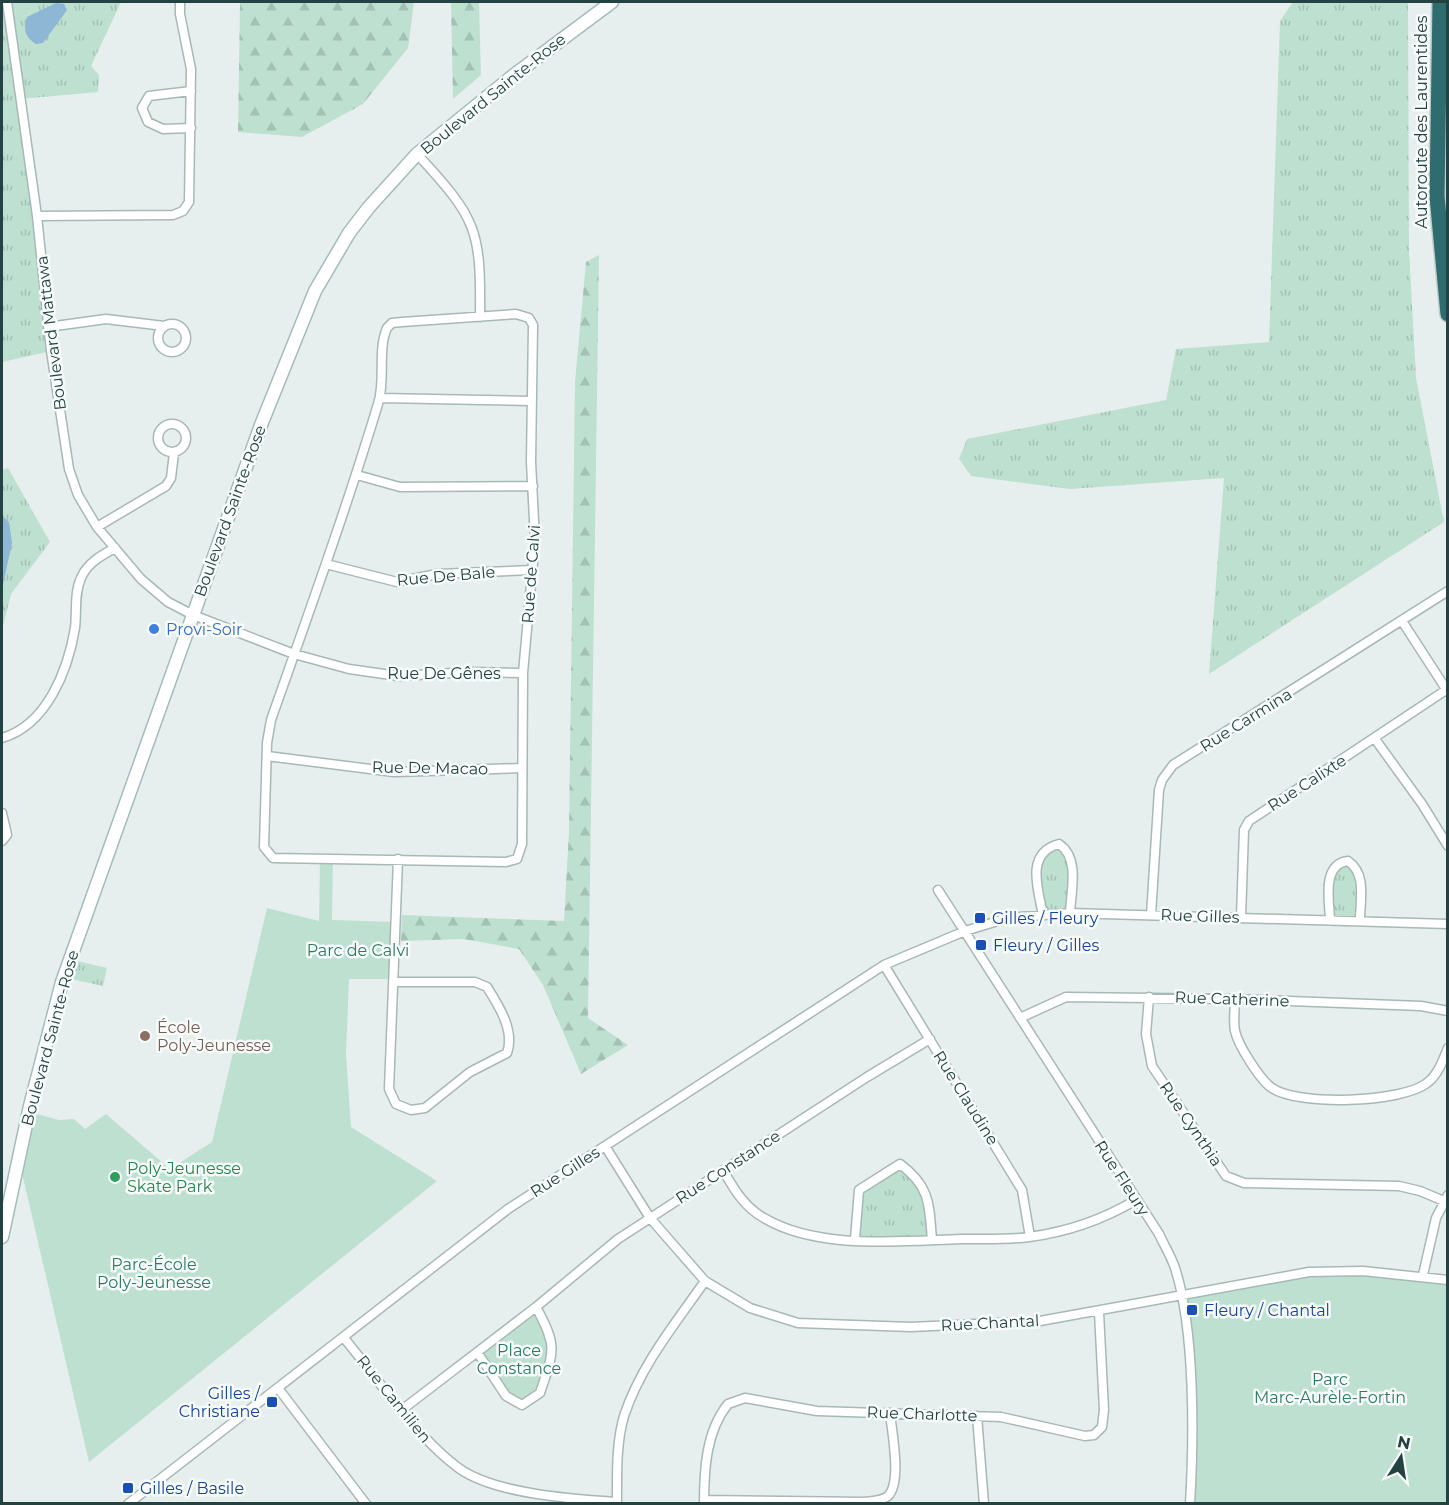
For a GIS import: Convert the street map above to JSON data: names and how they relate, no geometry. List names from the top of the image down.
{
  "streets": {
    "highway": ["Autoroute des Laurentides"],
    "street": [
      "Boulevard Sainte-Rose",
      "Boulevard Mattawa",
      "Rue de Calvi",
      "Rue De Bale",
      "Rue De Gênes",
      "Rue Carmina",
      "Rue De Macao",
      "Rue Calixte",
      "Rue Gilles",
      "Rue Catherine",
      "Rue Claudine",
      "Rue Cynthia",
      "Rue Constance",
      "Rue Fleury",
      "Rue Chantal",
      "Rue Camilien",
      "Rue Charlotte"
    ]
  },
  "crossings": [
    ["Boulevard Sainte-Rose", "Boulevard Mattawa"],
    ["Boulevard Sainte-Rose", "Rue De Gênes"],
    ["Boulevard Mattawa", "Rue De Gênes"],
    ["Rue de Calvi", "Rue De Bale"],
    ["Rue de Calvi", "Rue De Gênes"],
    ["Rue de Calvi", "Rue De Macao"],
    ["Rue Carmina", "Rue Gilles"],
    ["Rue Calixte", "Rue Gilles"],
    ["Rue Gilles", "Rue Claudine"],
    ["Rue Gilles", "Rue Fleury"],
    ["Rue Gilles", "Rue Chantal"],
    ["Rue Gilles", "Rue Camilien"],
    ["Rue Catherine", "Rue Cynthia"],
    ["Rue Catherine", "Rue Fleury"],
    ["Rue Claudine", "Rue Constance"],
    ["Rue Constance", "Rue Chantal"],
    ["Rue Constance", "Rue Camilien"],
    ["Rue Fleury", "Rue Chantal"],
    ["Rue Chantal", "Rue Charlotte"]
  ],
  "parks": [
    "Parc de Calvi",
    "Parc-École Poly-Jeunesse",
    "Place Constance",
    "Parc Marc-Aurèle-Fortin"
  ],
  "places": {
    "other": ["Provi-Soir", "École Poly-Jeunesse", "Poly-Jeunesse Skate Park"],
    "transit": [
      "Gilles / Fleury",
      "Fleury / Gilles",
      "Fleury / Chantal",
      "Gilles / Christiane",
      "Gilles / Basile"
    ]
  },
  "north": "top"
}
